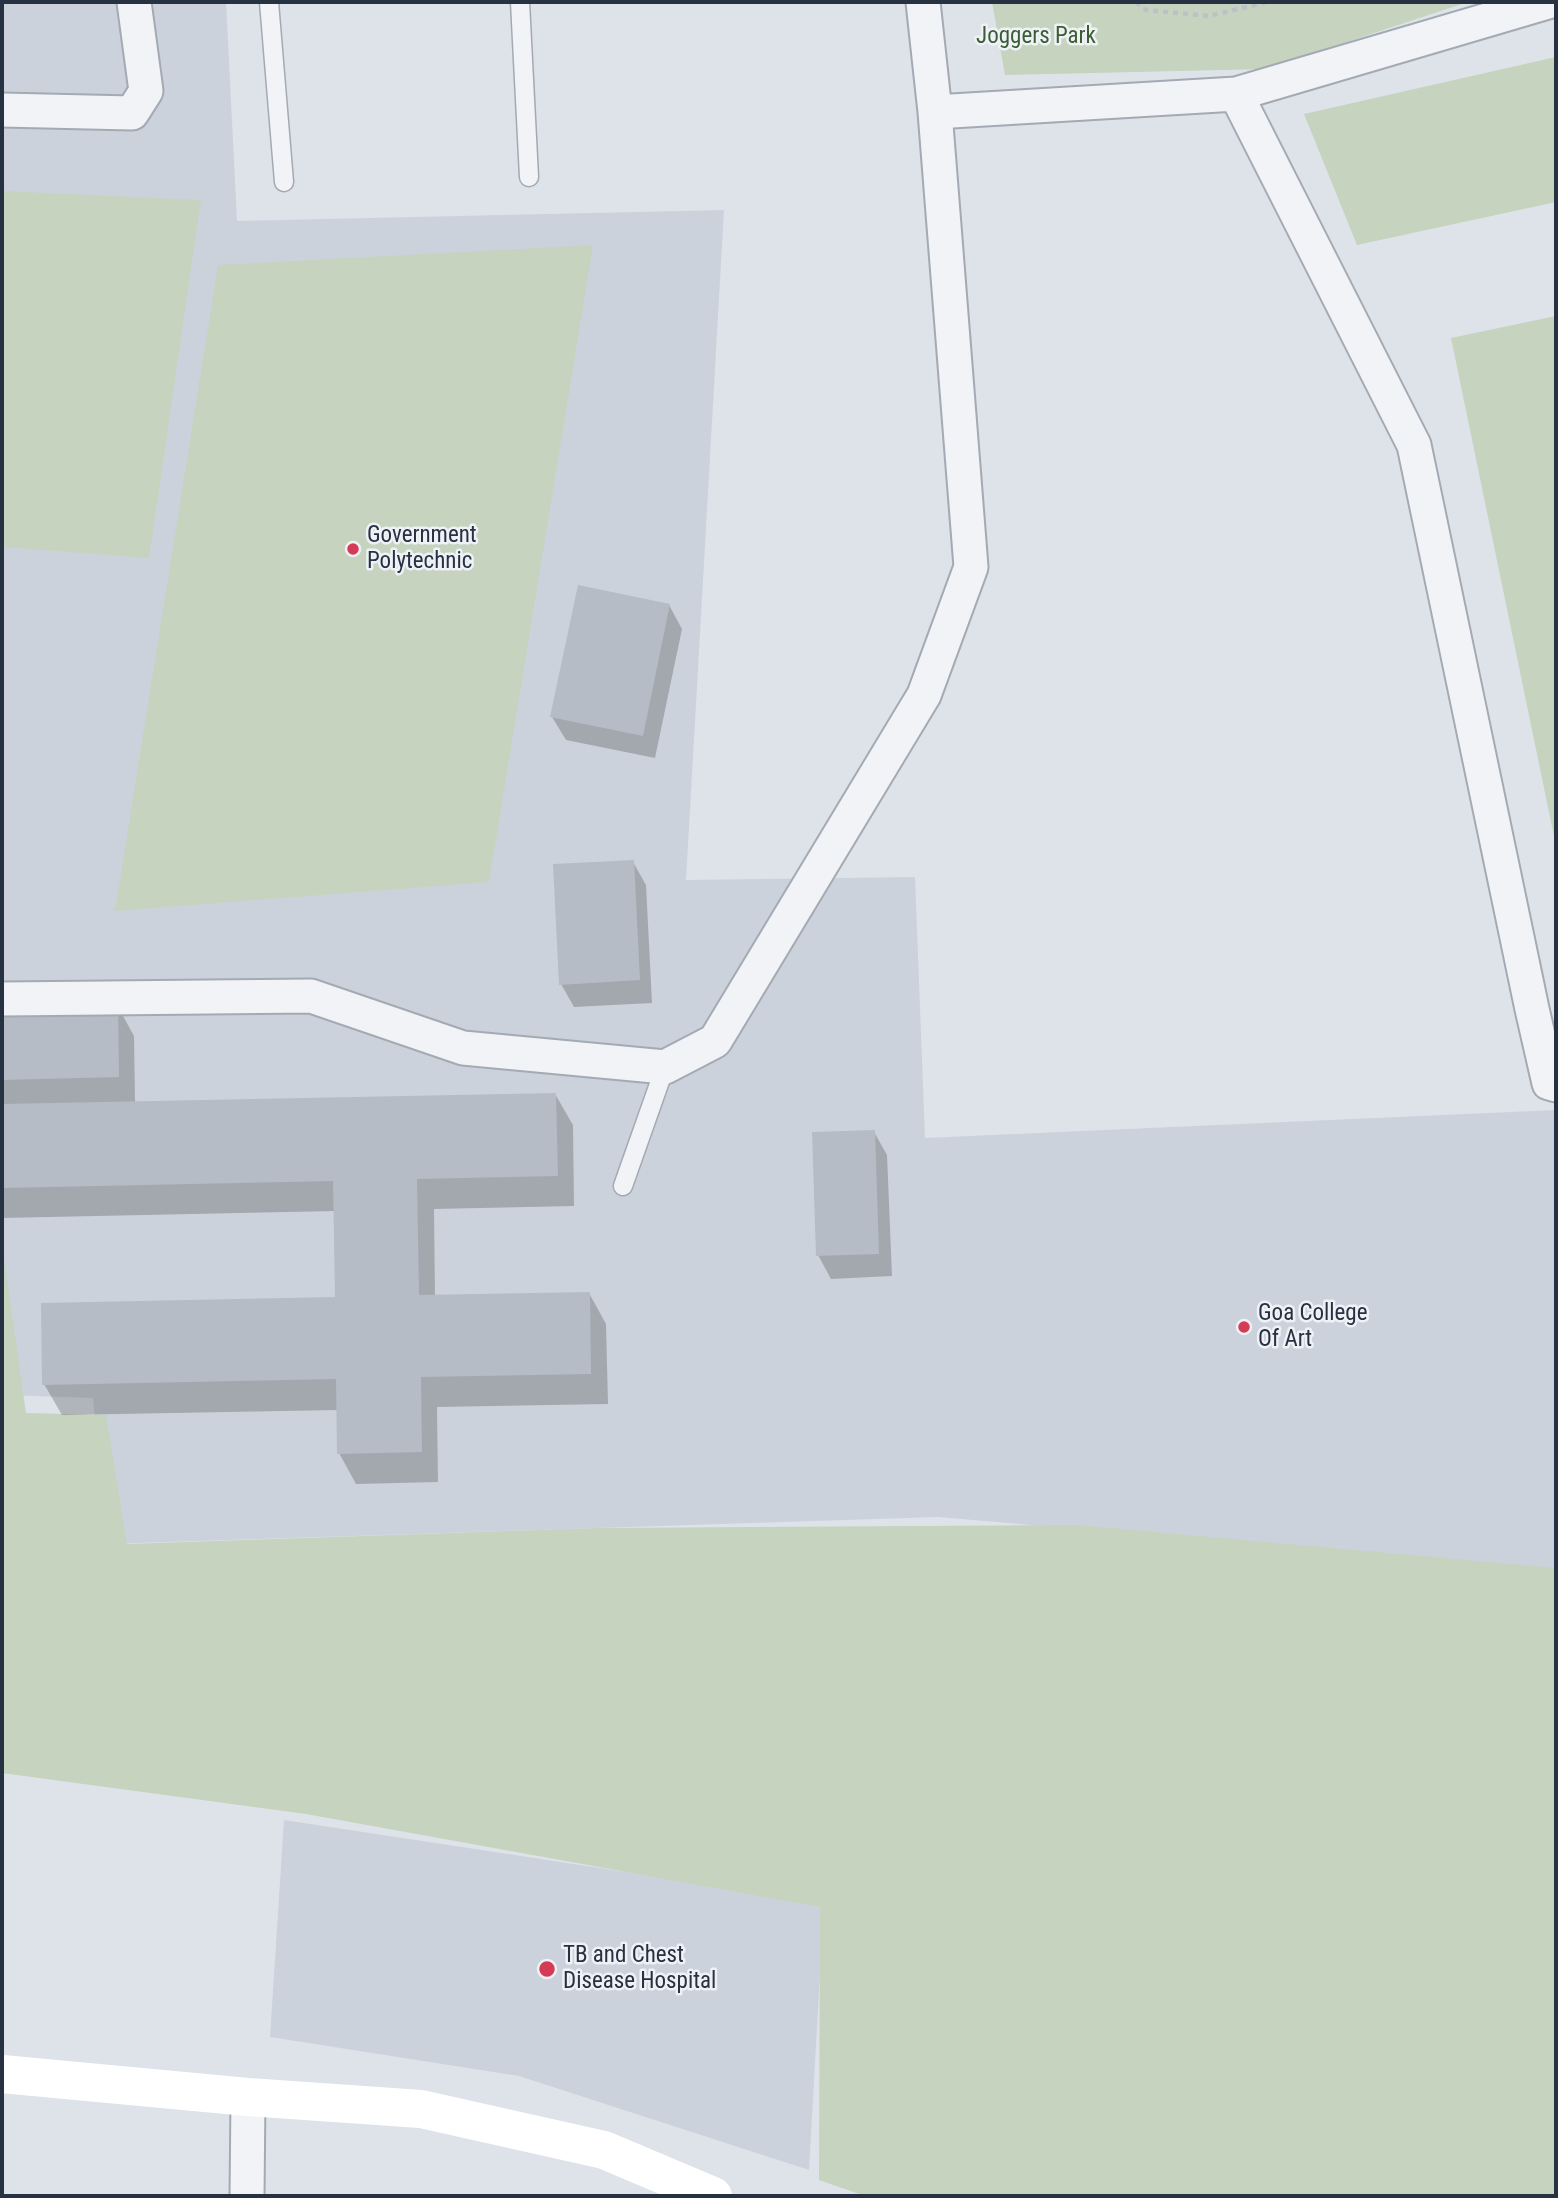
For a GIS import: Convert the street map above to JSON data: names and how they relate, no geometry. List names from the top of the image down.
{
  "parks": ["Joggers Park"],
  "places": ["Government Polytechnic", "Goa College Of Art", "TB and Chest Disease Hospital"]
}
